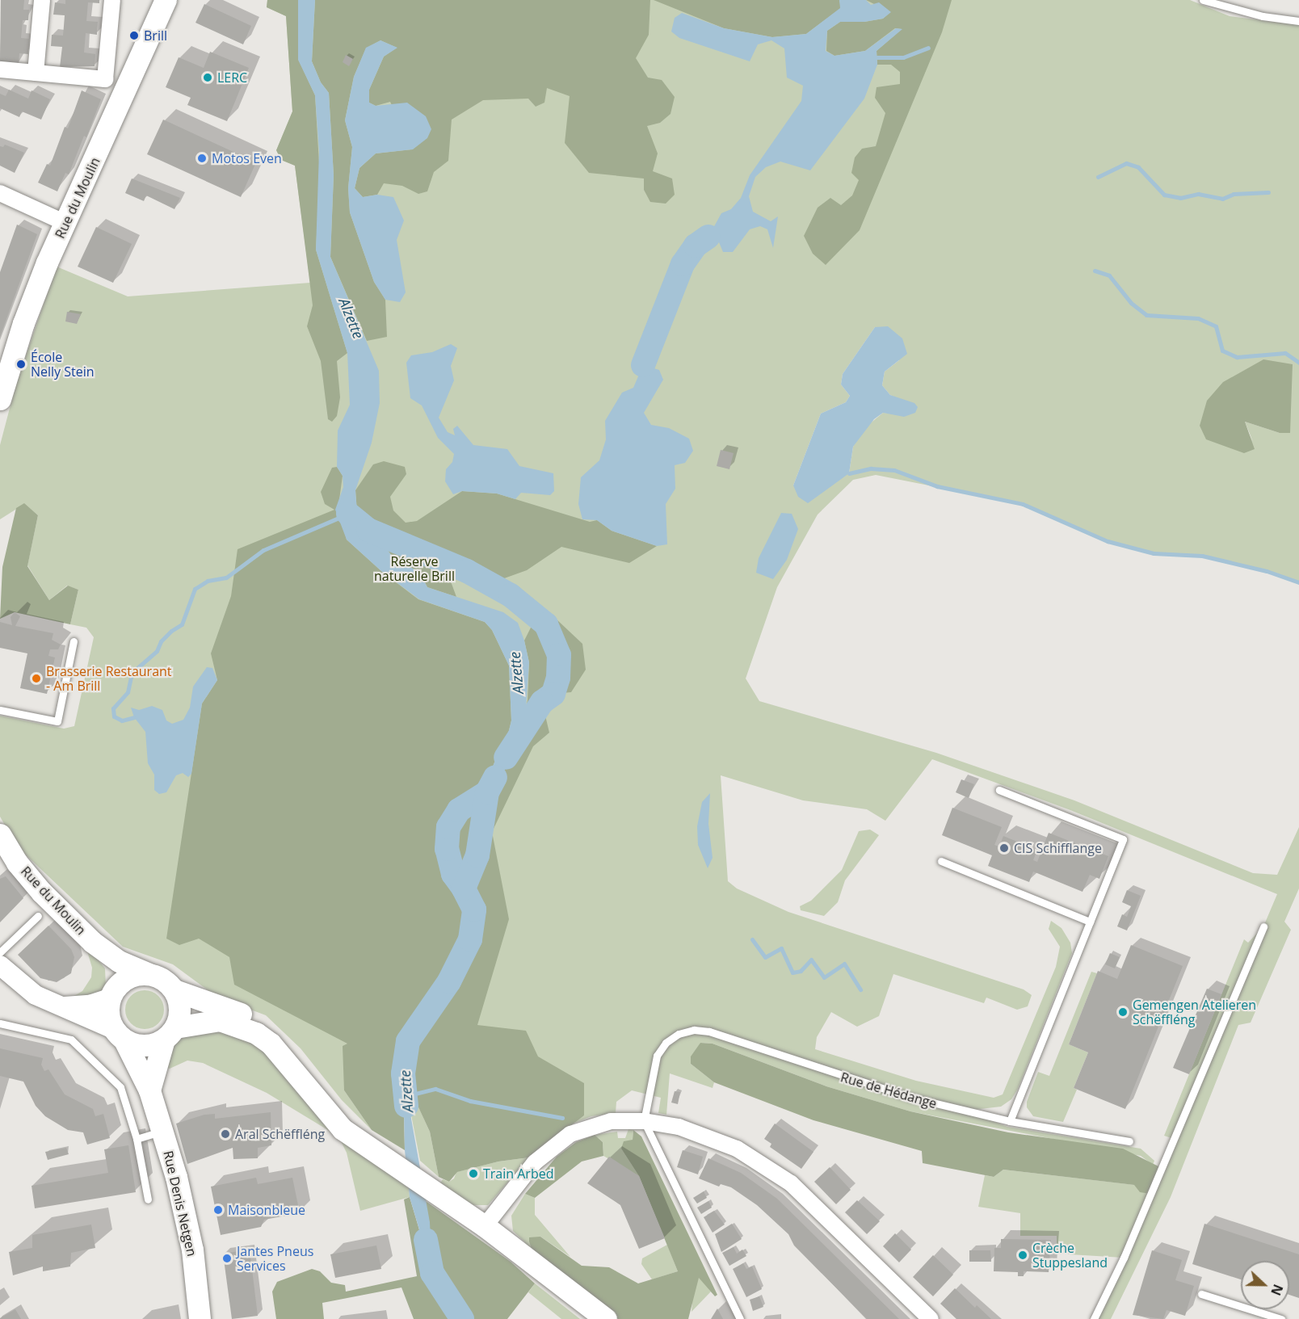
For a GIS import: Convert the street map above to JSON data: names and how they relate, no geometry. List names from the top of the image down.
{
  "streets": {
    "main road": ["Rue du Moulin", "Rue Denis Netgen"],
    "lane": ["Rue de Hédange"]
  },
  "water": ["Alzette"],
  "parks": ["Réserve naturelle Brill"],
  "places": [
    "Brill",
    "LERC",
    "Motos Even",
    "École Nelly Stein",
    "Brasserie Restaurant - Am Brill",
    "CIS Schifflange",
    "Gemengen Atelieren Schëffléng",
    "Aral Schëffléng",
    "Train Arbed",
    "Maisonbleue",
    "Crèche Stuppesland",
    "Jantes Pneus Services"
  ],
  "north": "right"
}
